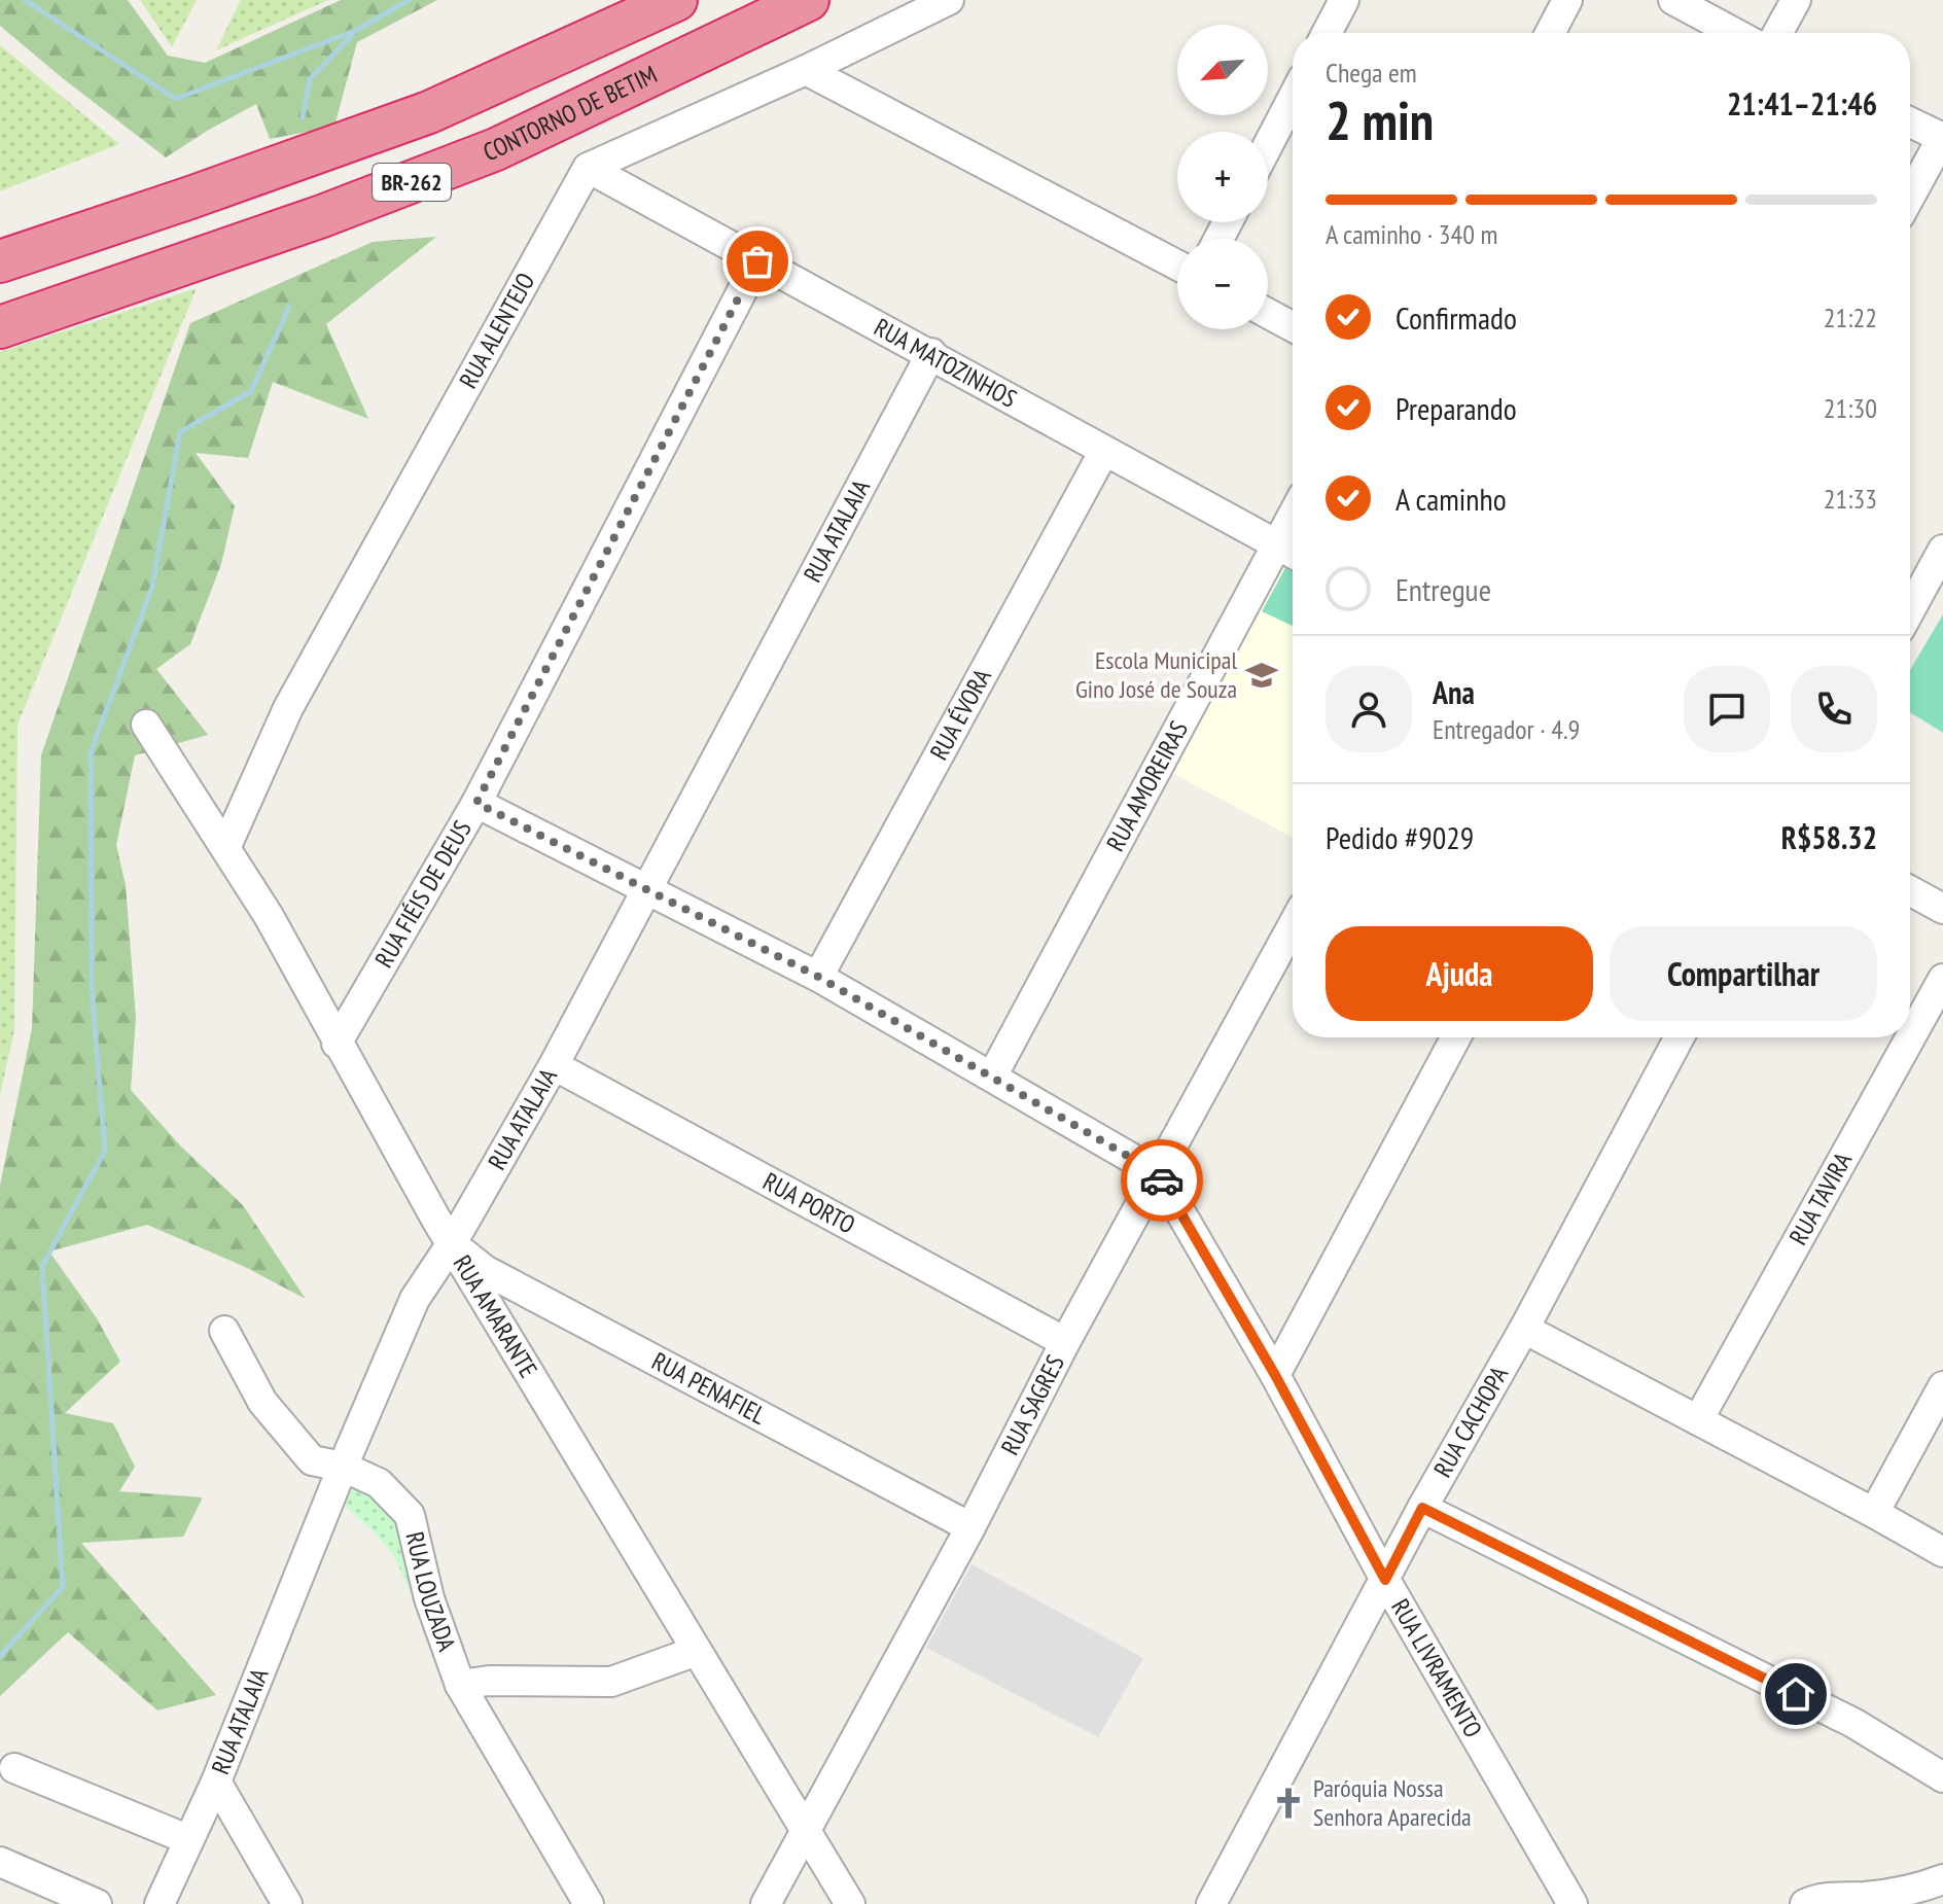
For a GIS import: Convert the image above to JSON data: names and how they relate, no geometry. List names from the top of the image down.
{
  "streets": {
    "highway": ["CONTORNO DE BETIM", "BR-262"],
    "street": [
      "RUA ALENTEJO",
      "RUA MATOZINHOS",
      "RUA ATALAIA",
      "RUA ÉVORA",
      "RUA AMOREIRAS",
      "RUA FIÉIS DE DEUS",
      "RUA TAVIRA",
      "RUA PORTO",
      "RUA AMARANTE",
      "RUA PENAFIEL",
      "RUA SAGRES",
      "RUA CACHOPA",
      "RUA LOUZADA",
      "RUA LIVRAMENTO"
    ]
  },
  "crossings": [
    ["RUA ALENTEJO", "RUA MATOZINHOS"],
    ["RUA ALENTEJO", "RUA AMARANTE"],
    ["RUA MATOZINHOS", "RUA ATALAIA"],
    ["RUA MATOZINHOS", "RUA ÉVORA"],
    ["RUA MATOZINHOS", "RUA AMOREIRAS"],
    ["RUA MATOZINHOS", "RUA FIÉIS DE DEUS"],
    ["RUA ATALAIA", "RUA PORTO"],
    ["RUA ATALAIA", "RUA AMARANTE"],
    ["RUA ATALAIA", "RUA PENAFIEL"],
    ["RUA ATALAIA", "RUA LOUZADA"],
    ["RUA FIÉIS DE DEUS", "RUA AMARANTE"],
    ["RUA PORTO", "RUA SAGRES"],
    ["RUA AMARANTE", "RUA PENAFIEL"],
    ["RUA AMARANTE", "RUA SAGRES"],
    ["RUA PENAFIEL", "RUA SAGRES"],
    ["RUA SAGRES", "RUA LIVRAMENTO"],
    ["RUA CACHOPA", "RUA LIVRAMENTO"]
  ],
  "places": {
    "school or university": ["Escola Municipal Gino José de Souza"],
    "church": ["Paróquia Nossa Senhora Aparecida"]
  },
  "north": "bottom left",
  "page": {
    "map_buttons": ["+", "−"],
    "heading": ["2 min", "Chega em", "21:41–21:46"],
    "panel": [
      "Ana",
      "Entregador · 4.9",
      "Pedido #9029",
      "R$58.32"
    ],
    "bar": "A caminho · 340 m",
    "list": [
      ["Confirmado", "21:22"],
      ["Preparando", "21:30"],
      ["A caminho", "21:33"],
      "Entregue"
    ],
    "buttons": ["Ajuda", "Compartilhar"]
  }
}
